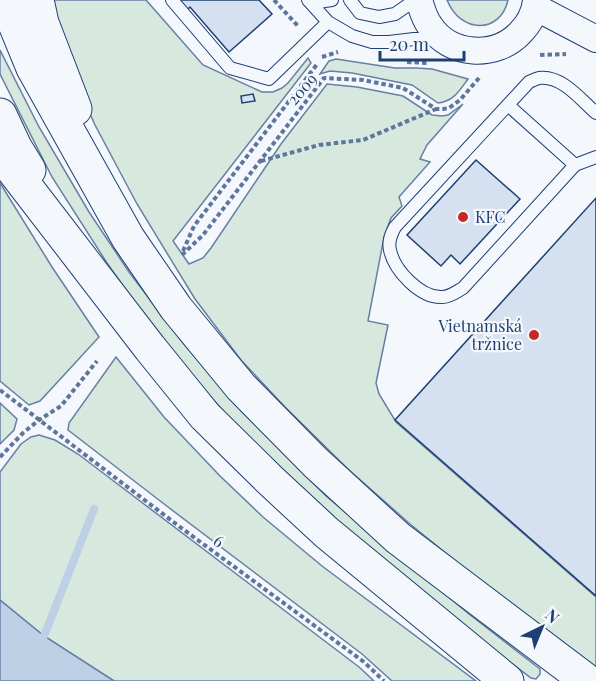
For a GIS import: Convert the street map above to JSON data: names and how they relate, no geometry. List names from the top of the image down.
{
  "streets": {
    "path": ["2009", "6"]
  },
  "places": ["KFC", "Vietnamská tržnice"],
  "scale_bar": "20 m",
  "north": "top right"
}
